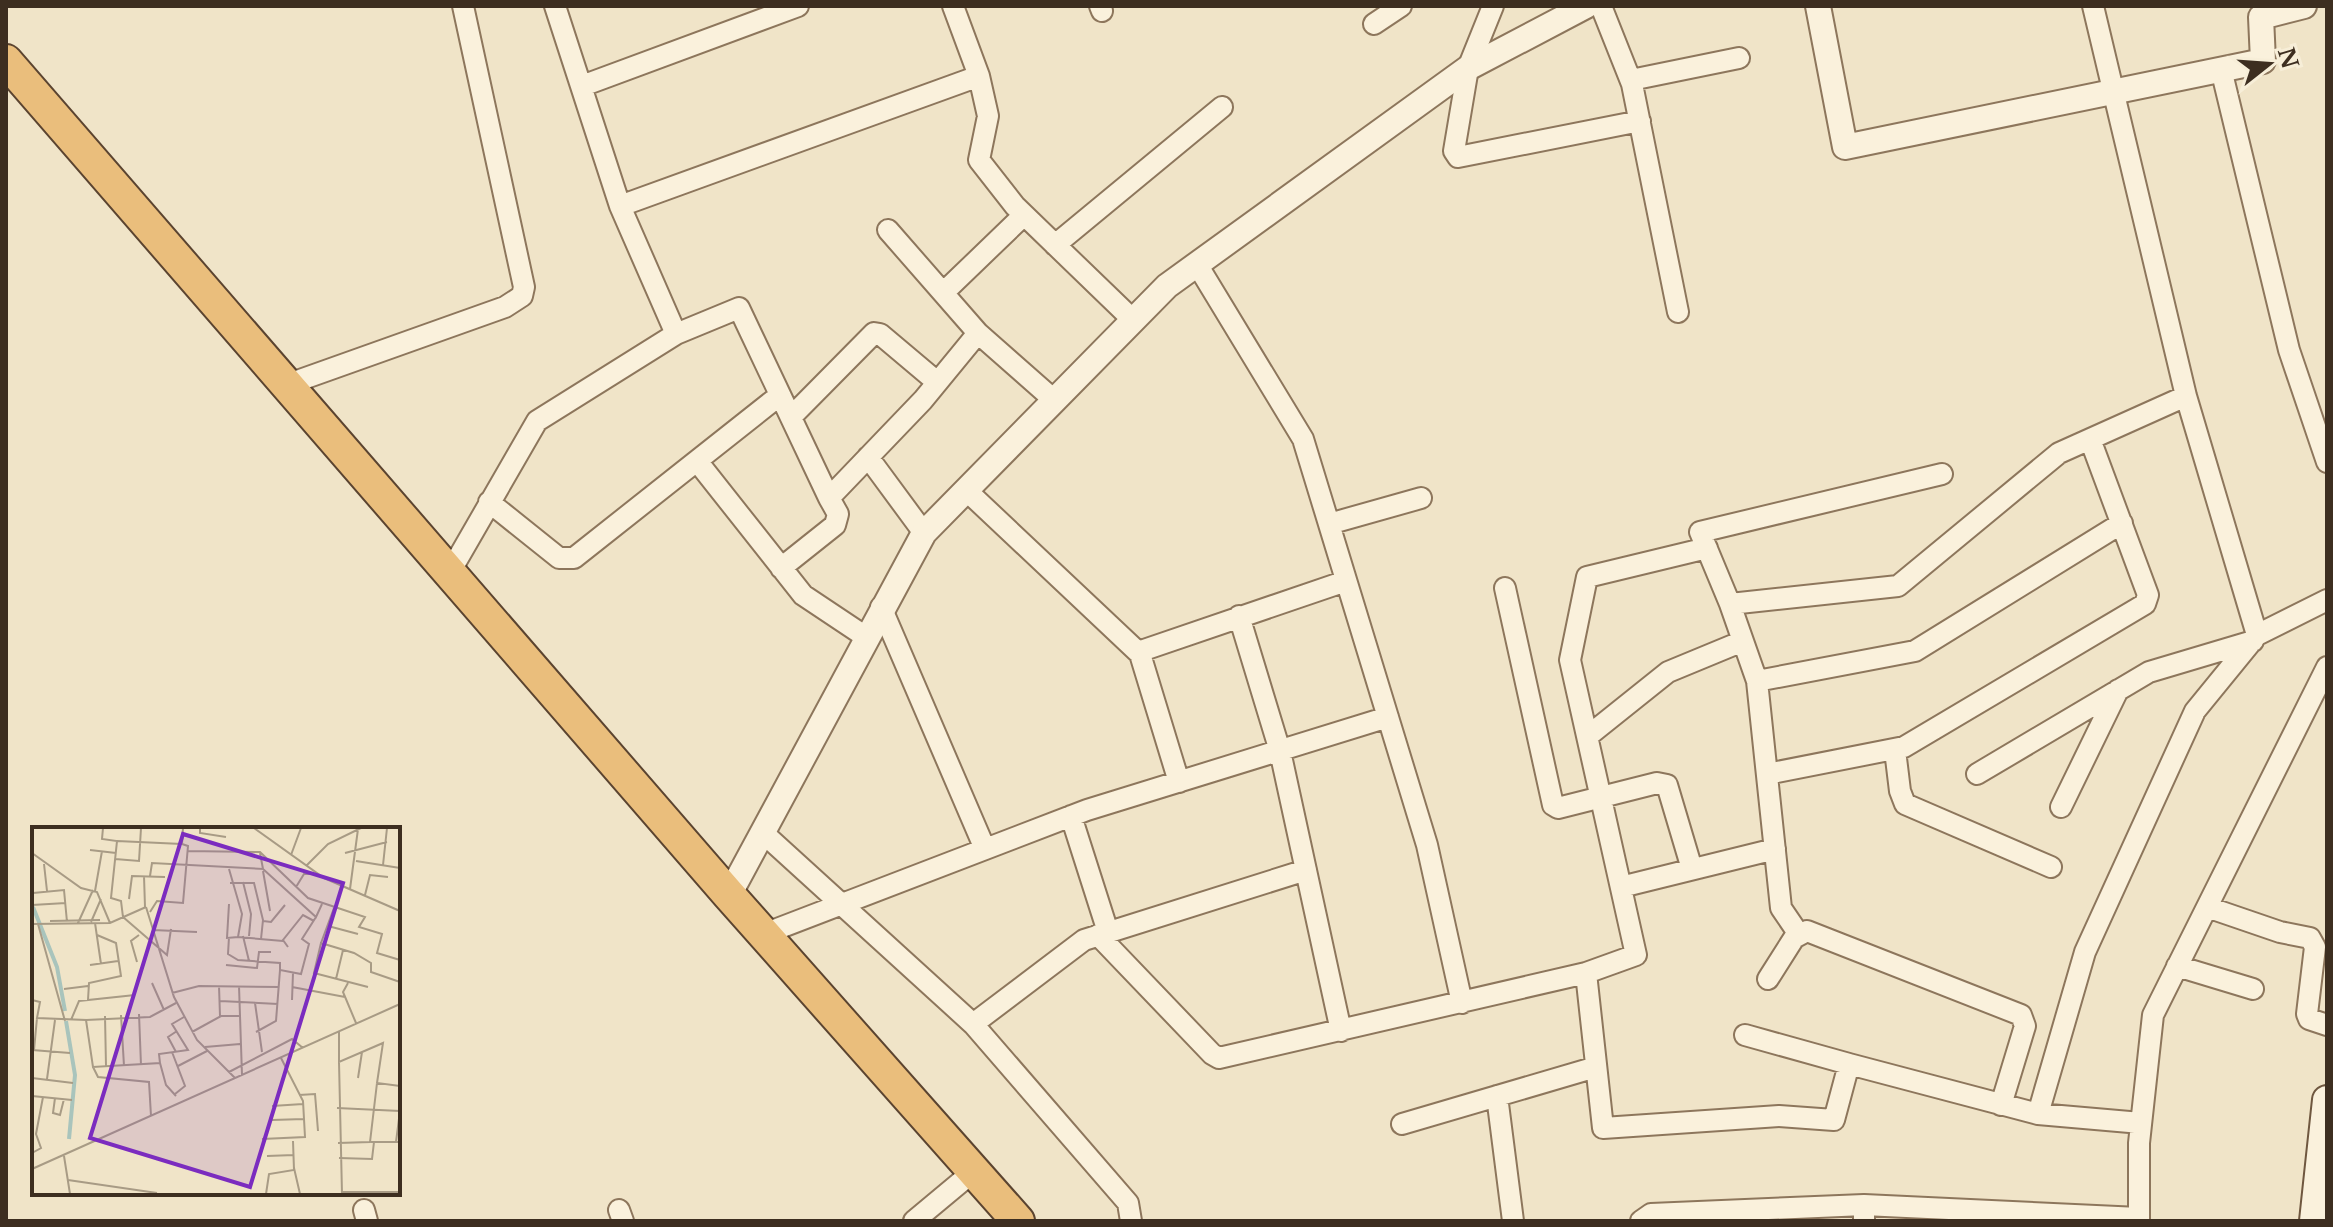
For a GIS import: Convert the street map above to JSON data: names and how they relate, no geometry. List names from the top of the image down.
{
  "north": "right"
}
